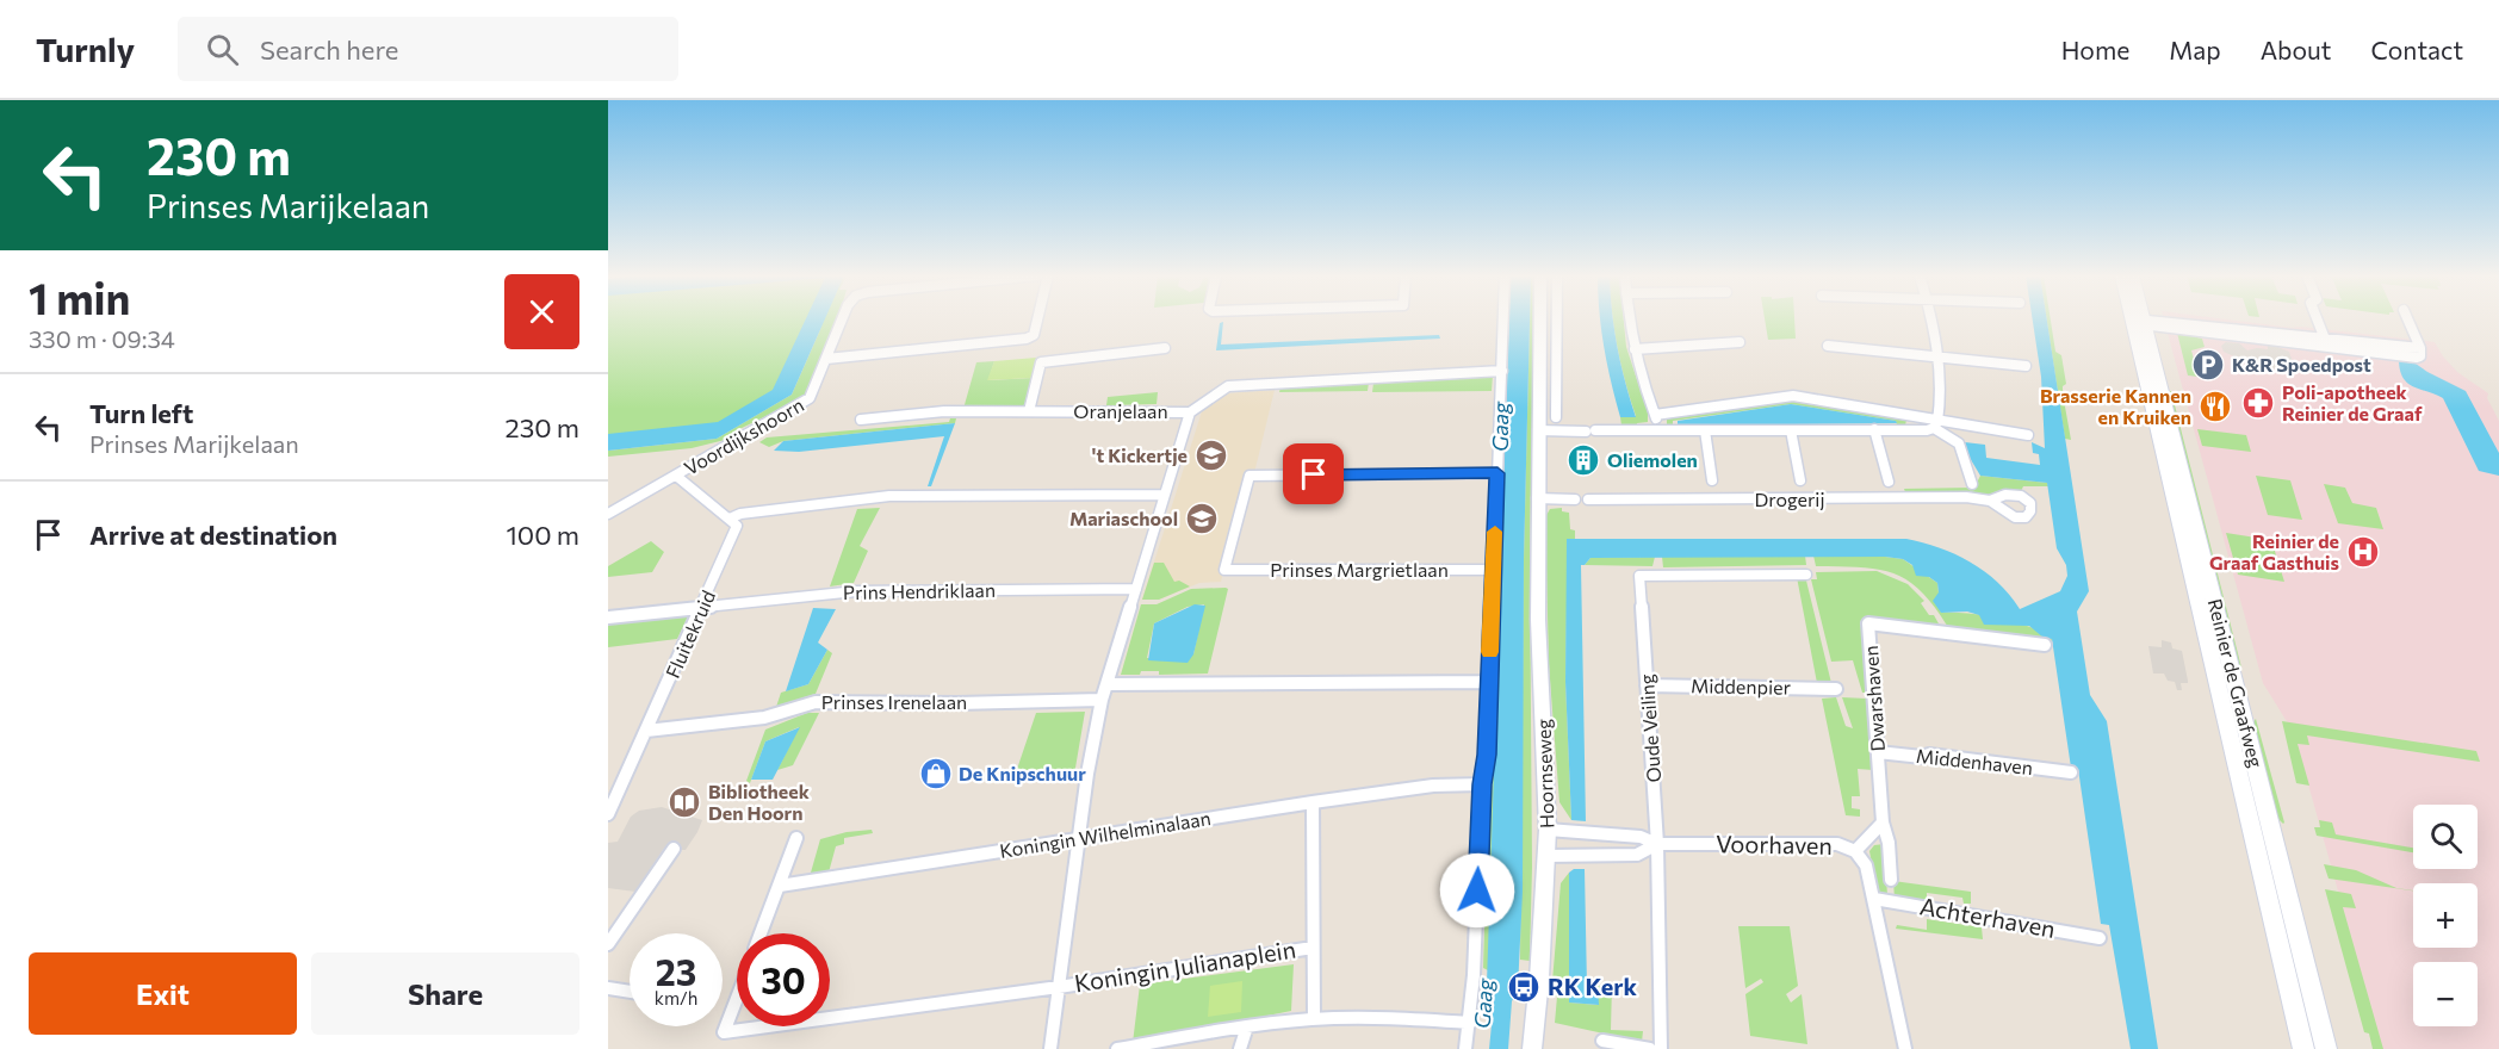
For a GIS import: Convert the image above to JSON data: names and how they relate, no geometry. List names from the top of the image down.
{
  "streets": {
    "main road": ["Reinier de Graafweg"],
    "street": [
      "Oranjelaan",
      "Voordijkshoorn",
      "Drogerij",
      "Prinses Margrietlaan",
      "Prins Hendriklaan",
      "Fluitekruid",
      "Middenpier",
      "Dwarshaven",
      "Prinses Irenelaan",
      "Oude Veiling",
      "Middenhaven",
      "Hoornseweg",
      "Koningin Wilhelminalaan",
      "Voorhaven",
      "Achterhaven",
      "Koningin Julianaplein"
    ]
  },
  "crossings": [
    ["Prins Hendriklaan", "Fluitekruid"],
    ["Fluitekruid", "Prinses Irenelaan"],
    ["Middenpier", "Oude Veiling"],
    ["Dwarshaven", "Middenhaven"],
    ["Oude Veiling", "Voorhaven"],
    ["Hoornseweg", "Voorhaven"],
    ["Voorhaven", "Achterhaven"]
  ],
  "water": ["Gaag"],
  "places": {
    "parking": ["K&R Spoedpost"],
    "pharmacy": ["Poli-apotheek Reinier de Graaf"],
    "restaurant": ["Brasserie Kannen en Kruiken"],
    "school or university": ["'t Kickertje", "Mariaschool"],
    "building": ["Oliemolen"],
    "hospital": ["Reinier de Graaf Gasthuis"],
    "shop": ["De Knipschuur"],
    "library": ["Bibliotheek Den Hoorn"],
    "bus stop": ["RK Kerk"]
  },
  "page": {
    "header": "Turnly",
    "search": "Search here",
    "nav": [
      "Home",
      "Map",
      "About",
      "Contact"
    ],
    "turn": ["230 m", "Prinses Marijkelaan"],
    "heading": ["1 min", "330 m · 09:34"],
    "list": [
      {
        "name": "Turn left",
        "note": "Prinses Marijkelaan",
        "value": "230 m"
      },
      {
        "name": "Arrive at destination",
        "value": "100 m"
      }
    ],
    "map_buttons": ["+", "−"],
    "speed": "23 km/h",
    "limit": "30",
    "buttons": ["Exit", "Share"]
  }
}
